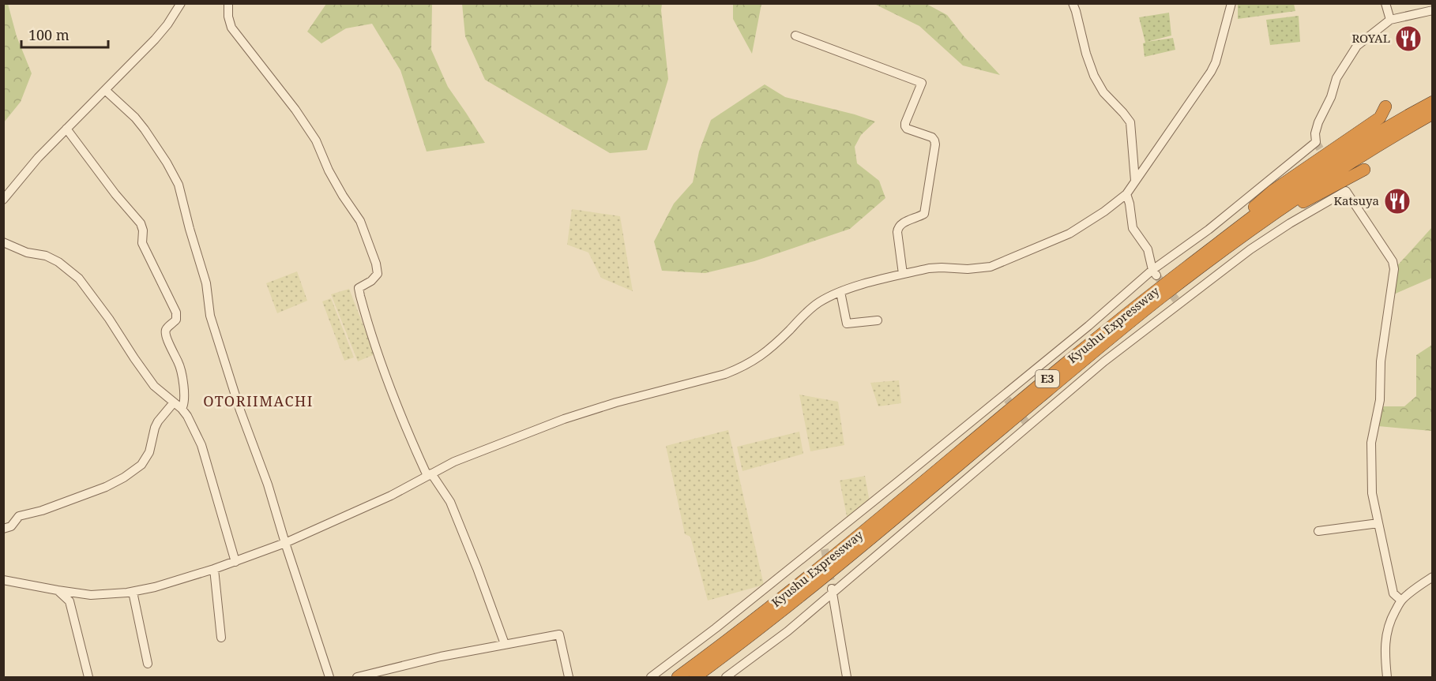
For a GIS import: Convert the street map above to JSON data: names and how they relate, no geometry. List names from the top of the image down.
{
  "streets": {
    "highway": ["Kyushu Expressway", "E3"]
  },
  "districts": ["OTORIIMACHI"],
  "places": {
    "restaurant": ["ROYAL", "Katsuya"]
  },
  "scale_bar": "100 m"
}
